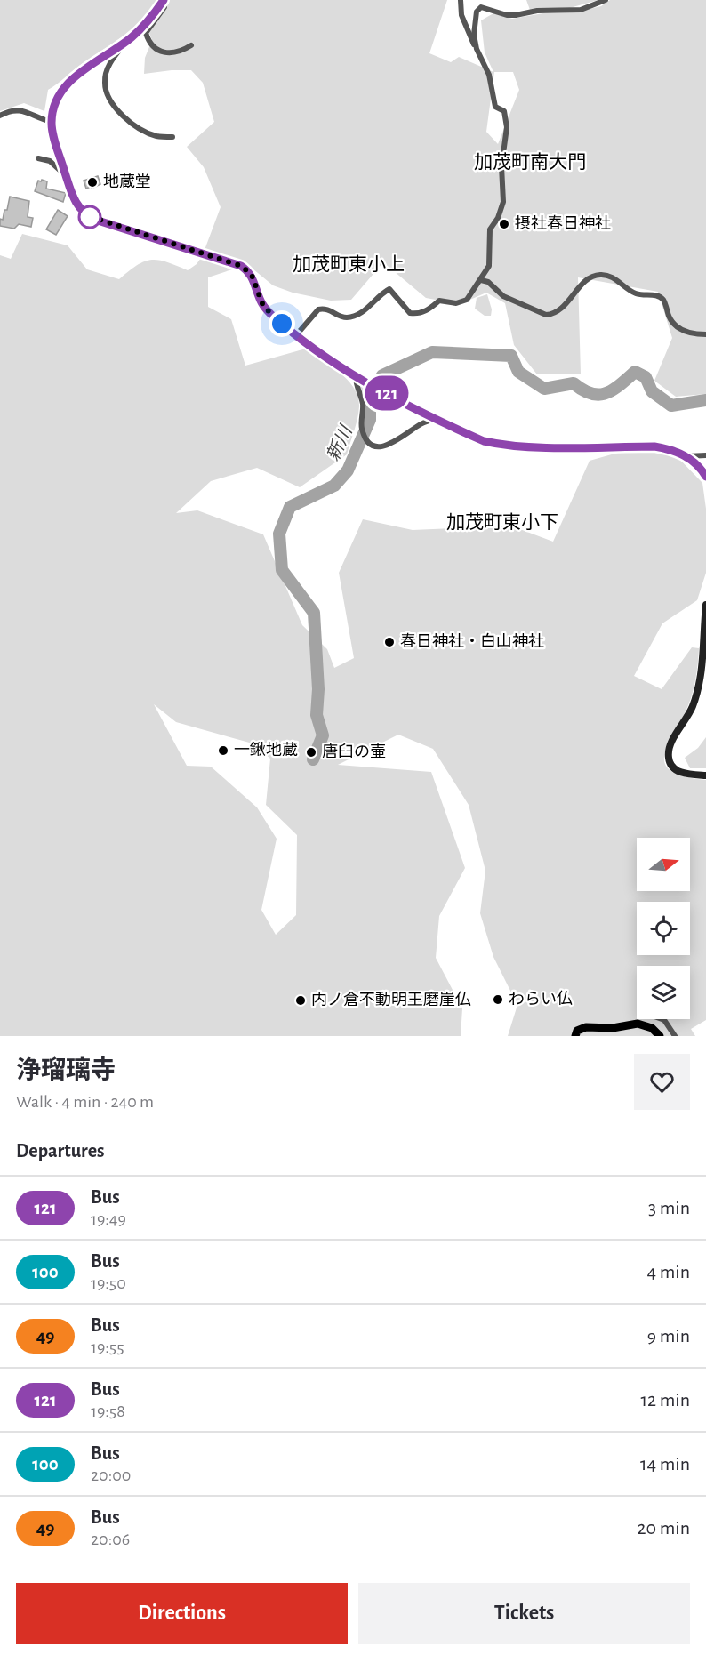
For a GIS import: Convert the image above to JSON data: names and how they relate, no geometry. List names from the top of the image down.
{
  "districts": ["加茂町南大門", "加茂町東小上", "加茂町東小下"],
  "water": ["新川"],
  "places": [
    "地蔵堂",
    "摂社春日神社",
    "春日神社・白山神社",
    "一鍬地蔵",
    "唐臼の壷",
    "わらい仏",
    "内ノ倉不動明王磨崖仏"
  ],
  "lines": ["bus line 121"],
  "north": "right",
  "page": {
    "on_map": "121",
    "heading": [
      ["浄瑠璃寺", "Walk · 4 min · 240 m"],
      "Departures"
    ],
    "list": [
      {
        "mark": "121",
        "name": "Bus",
        "note": "19:49",
        "value": "3 min"
      },
      {
        "mark": "100",
        "name": "Bus",
        "note": "19:50",
        "value": "4 min"
      },
      {
        "mark": "49",
        "name": "Bus",
        "note": "19:55",
        "value": "9 min"
      },
      {
        "mark": "121",
        "name": "Bus",
        "note": "19:58",
        "value": "12 min"
      },
      {
        "mark": "100",
        "name": "Bus",
        "note": "20:00",
        "value": "14 min"
      },
      {
        "mark": "49",
        "name": "Bus",
        "note": "20:06",
        "value": "20 min"
      }
    ],
    "buttons": ["Directions", "Tickets"]
  }
}
